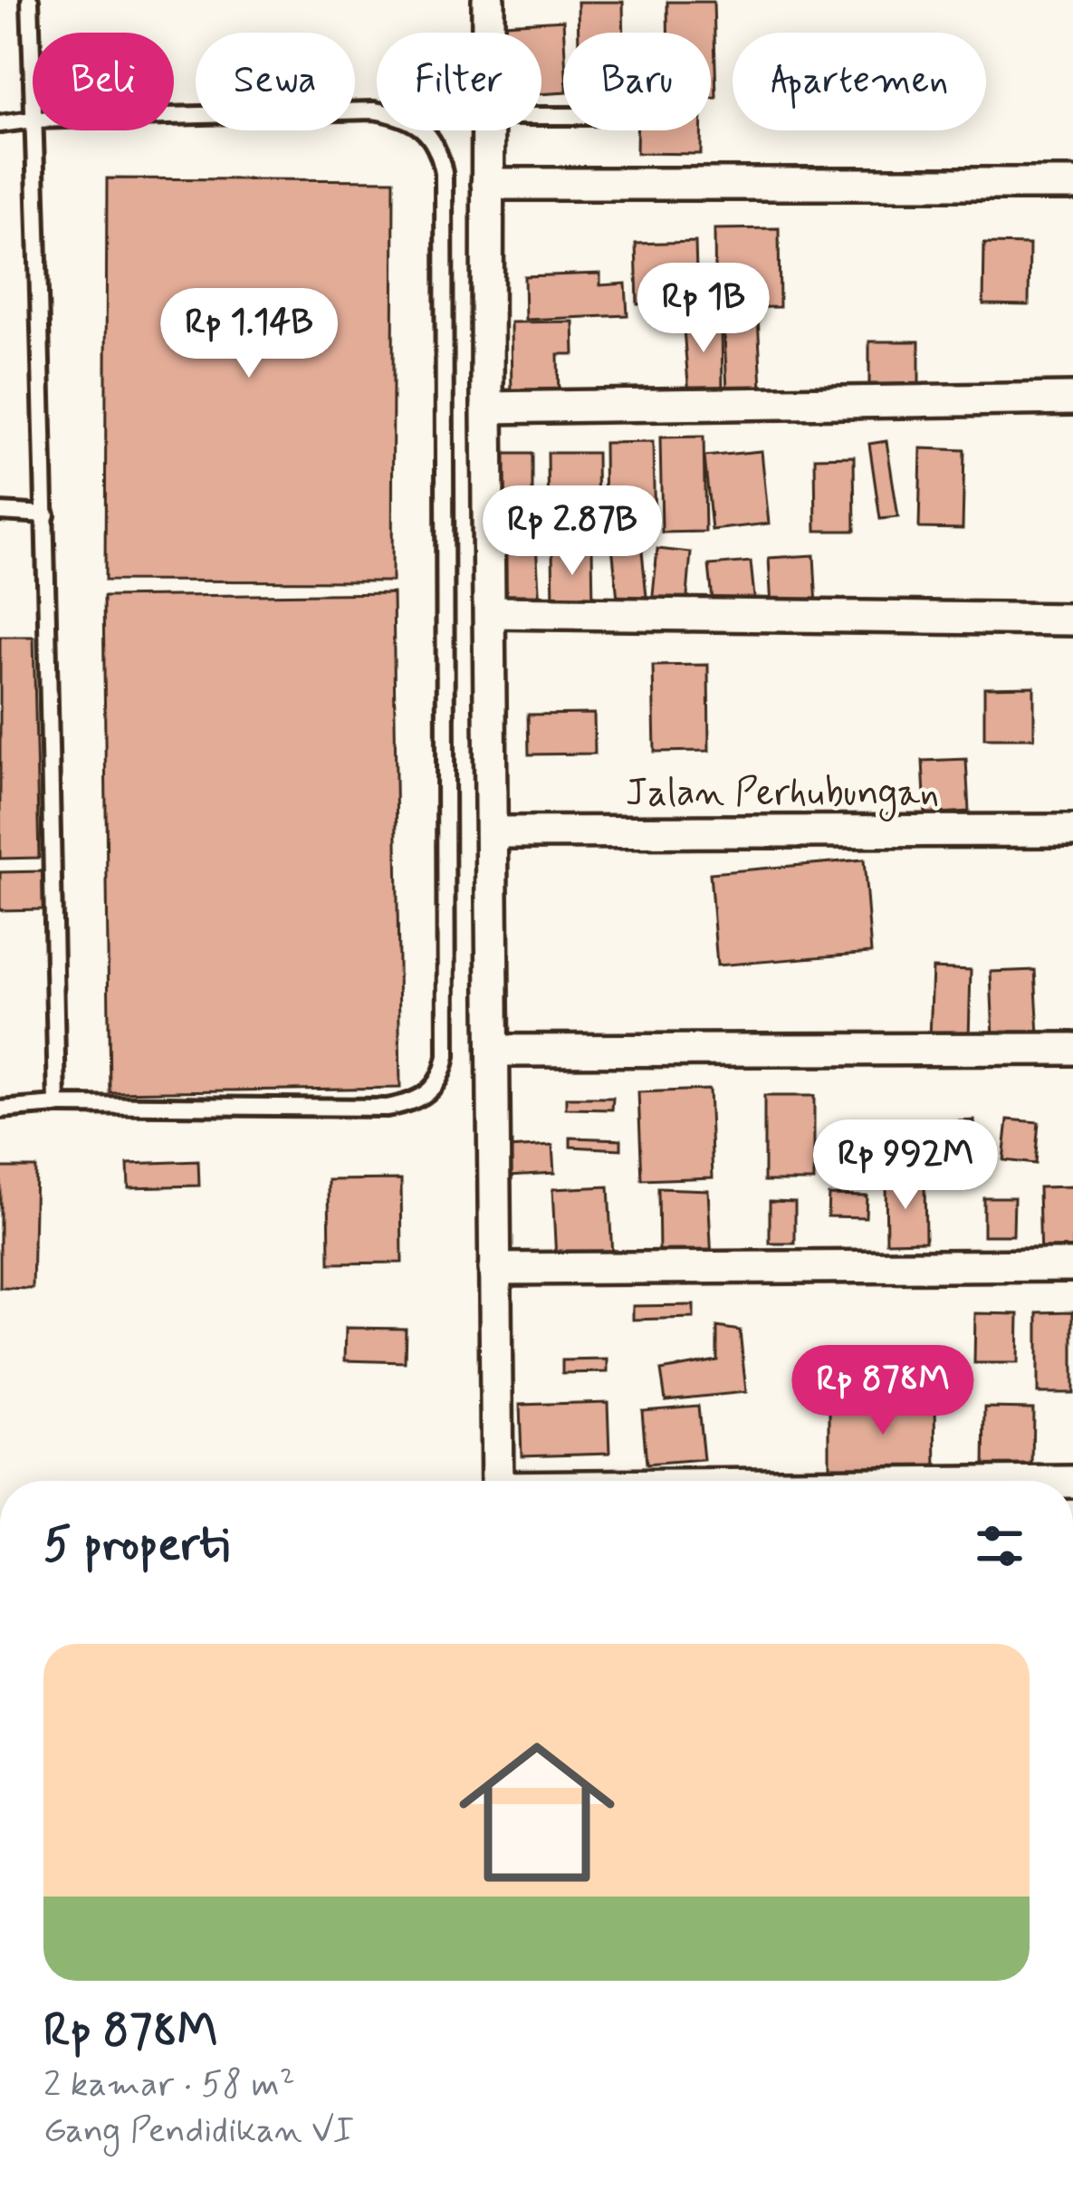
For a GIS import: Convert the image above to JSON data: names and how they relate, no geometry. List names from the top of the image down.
{
  "streets": {
    "street": ["Jalan Perhubungan"]
  },
  "page": {
    "chip": [
      "Beli",
      "Sewa",
      "Filter",
      "Baru",
      "Apartemen"
    ],
    "price": [
      "Rp 1B",
      "Rp 1.14B",
      "Rp 2.87B",
      "Rp 992M",
      "Rp 878M"
    ],
    "heading": "5 properti",
    "list": [
      {
        "name": "Rp 878M",
        "note": "2 kamar · 58 m² · Gang Pendidikan VI"
      }
    ]
  }
}
